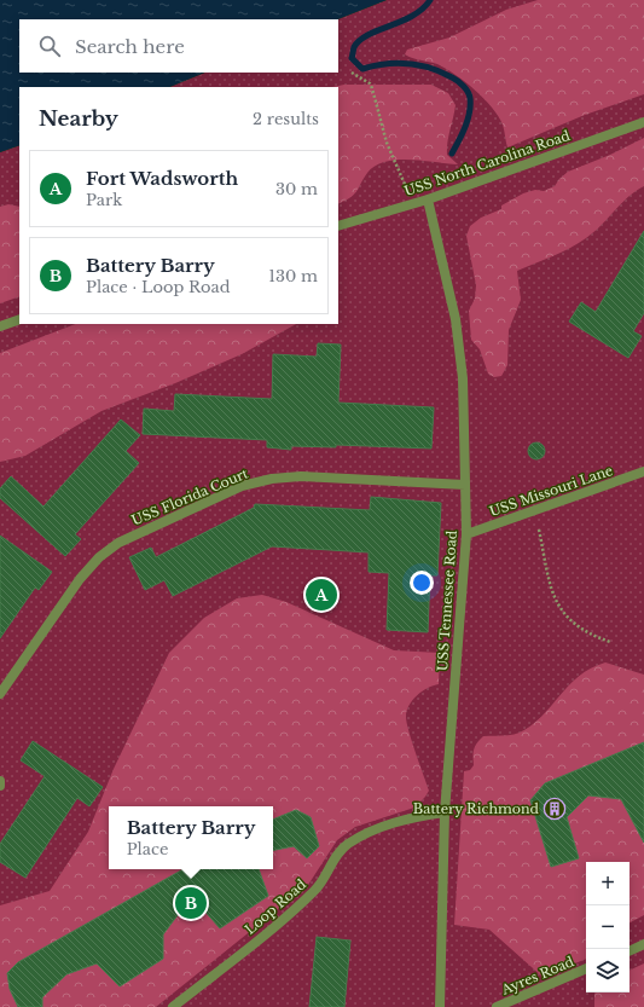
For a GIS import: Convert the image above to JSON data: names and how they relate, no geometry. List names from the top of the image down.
{
  "streets": {
    "street": [
      "USS North Carolina Road",
      "USS Missouri Lane",
      "USS Florida Court",
      "USS Tennessee Road",
      "Loop Road",
      "Ayres Road"
    ]
  },
  "crossings": [
    ["USS North Carolina Road", "USS Tennessee Road"],
    ["USS Missouri Lane", "USS Tennessee Road"],
    ["USS Florida Court", "USS Tennessee Road"],
    ["USS Tennessee Road", "Loop Road"]
  ],
  "places": {
    "building": ["Battery Richmond"]
  },
  "page": {
    "search": "Search here",
    "heading": ["Nearby", "2 results"],
    "list": [
      {
        "mark": "A",
        "name": "Fort Wadsworth",
        "note": "Park",
        "value": "30 m"
      },
      {
        "mark": "B",
        "name": "Battery Barry",
        "note": "Place · Loop Road",
        "value": "130 m"
      }
    ],
    "pins": ["A", "B"],
    "popup": ["Battery Barry", "Place"],
    "map_buttons": ["+", "−"]
  }
}
